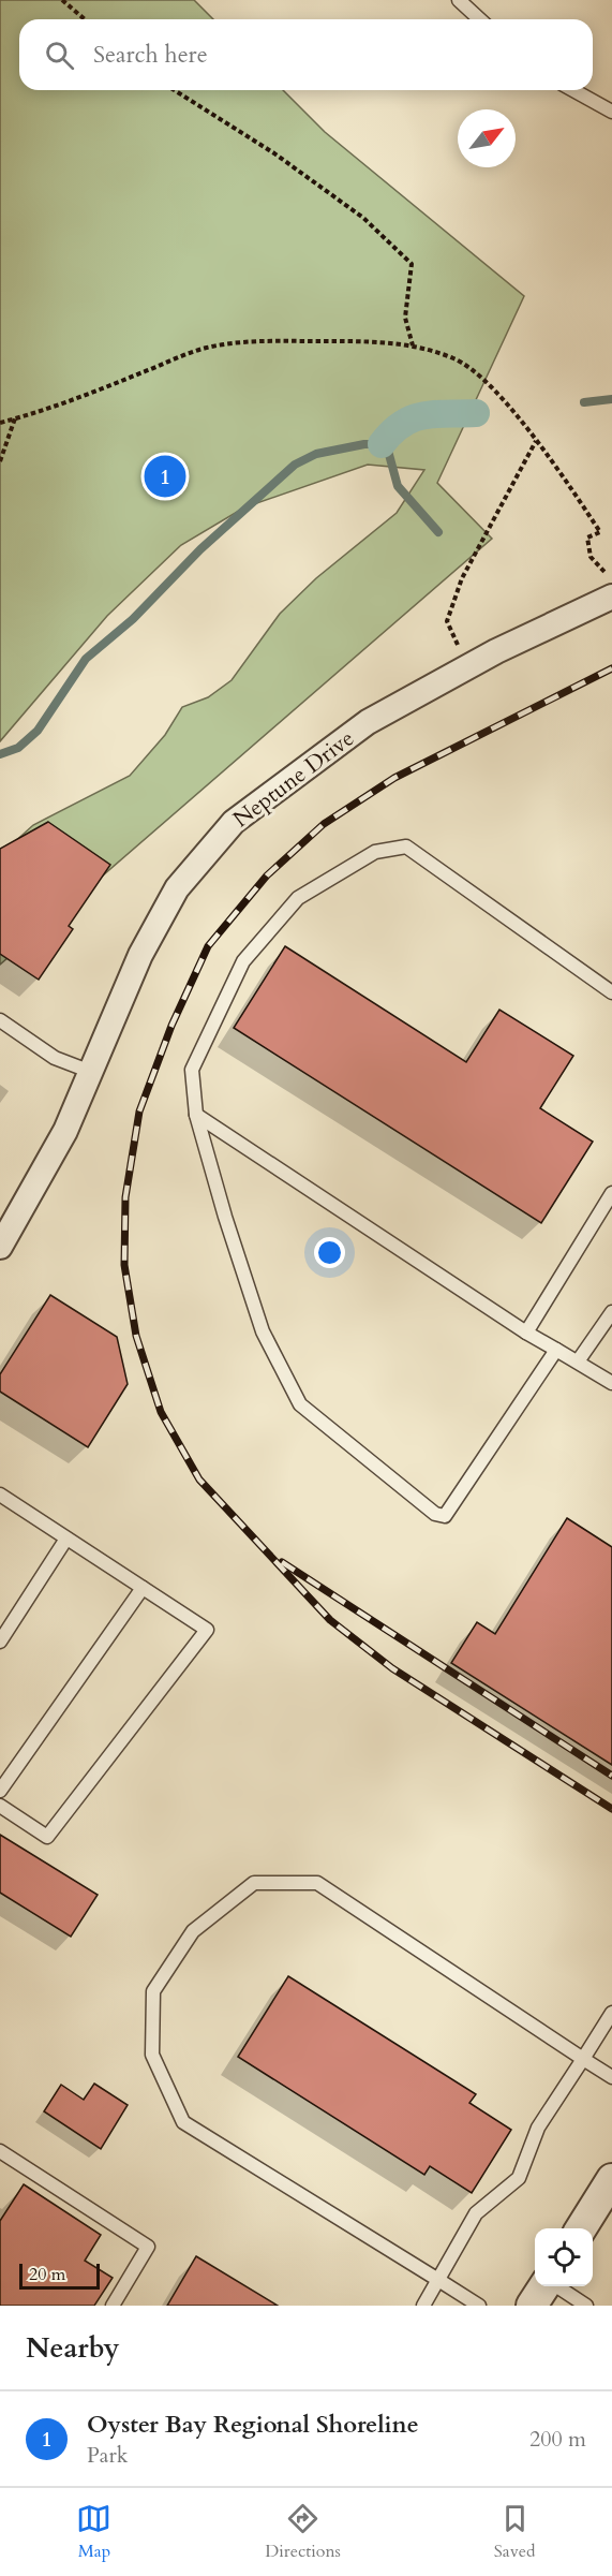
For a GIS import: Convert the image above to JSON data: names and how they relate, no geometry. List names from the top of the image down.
{
  "streets": {
    "street": ["Neptune Drive"]
  },
  "scale_bar": "20 m",
  "north": "top right",
  "page": {
    "search": "Search here",
    "pins": "1",
    "scale": "20 m",
    "heading": "Nearby",
    "list": [
      {
        "mark": "1",
        "name": "Oyster Bay Regional Shoreline",
        "note": "Park",
        "value": "200 m"
      }
    ],
    "nav": ["Map", "Directions", "Saved"]
  }
}
